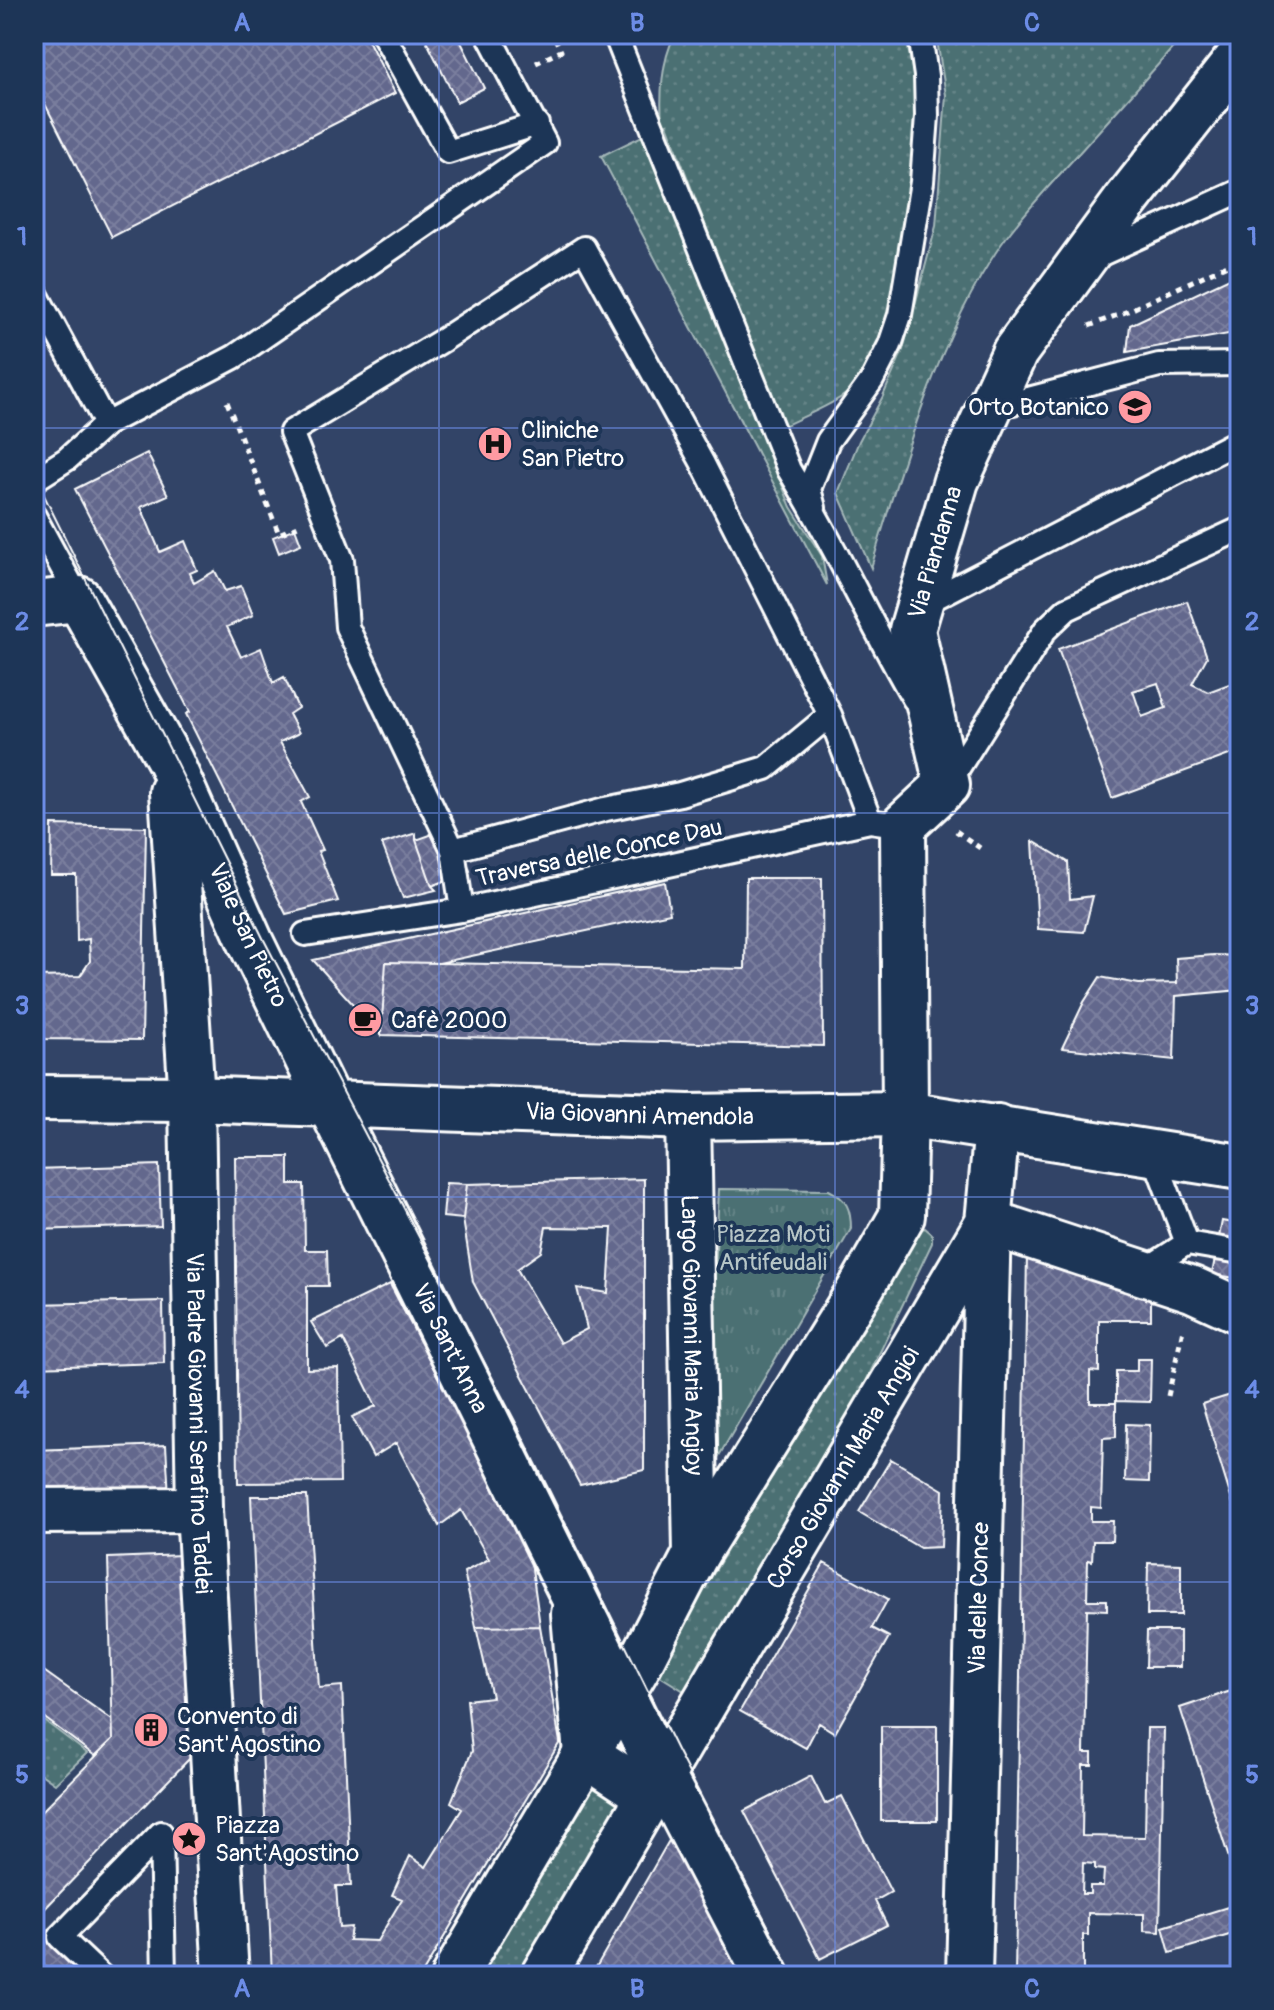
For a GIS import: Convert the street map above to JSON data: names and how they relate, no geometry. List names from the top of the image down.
{
  "streets": {
    "street": [
      "Via Piandanna",
      "Viale San Pietro",
      "Via Giovanni Amendola",
      "Largo Giovanni Maria Angioy",
      "Via Sant'Anna",
      "Via Padre Giovanni Serafino Taddei",
      "Corso Giovanni Maria Angioi",
      "Via delle Conce"
    ],
    "lane": ["Traversa delle Conce Dau"]
  },
  "crossings": [
    ["Viale San Pietro", "Via Giovanni Amendola"],
    ["Viale San Pietro", "Via Sant'Anna"],
    ["Viale San Pietro", "Via Padre Giovanni Serafino Taddei"],
    ["Via Giovanni Amendola", "Largo Giovanni Maria Angioy"],
    ["Via Giovanni Amendola", "Via Sant'Anna"],
    ["Via Giovanni Amendola", "Via Padre Giovanni Serafino Taddei"],
    ["Via Giovanni Amendola", "Corso Giovanni Maria Angioi"],
    ["Via Sant'Anna", "Corso Giovanni Maria Angioi"],
    ["Corso Giovanni Maria Angioi", "Via delle Conce"]
  ],
  "parks": ["Piazza Moti Antifeudali"],
  "places": {
    "school or university": ["Orto Botanico"],
    "hospital": ["Cliniche San Pietro"],
    "cafe": ["Cafè 2000"],
    "building": ["Convento di Sant'Agostino"],
    "place": ["Piazza Sant'Agostino"]
  },
  "grid": {
    "columns": ["A", "B", "C"],
    "rows": [
      "1",
      "2",
      "3",
      "4",
      "5"
    ]
  }
}
